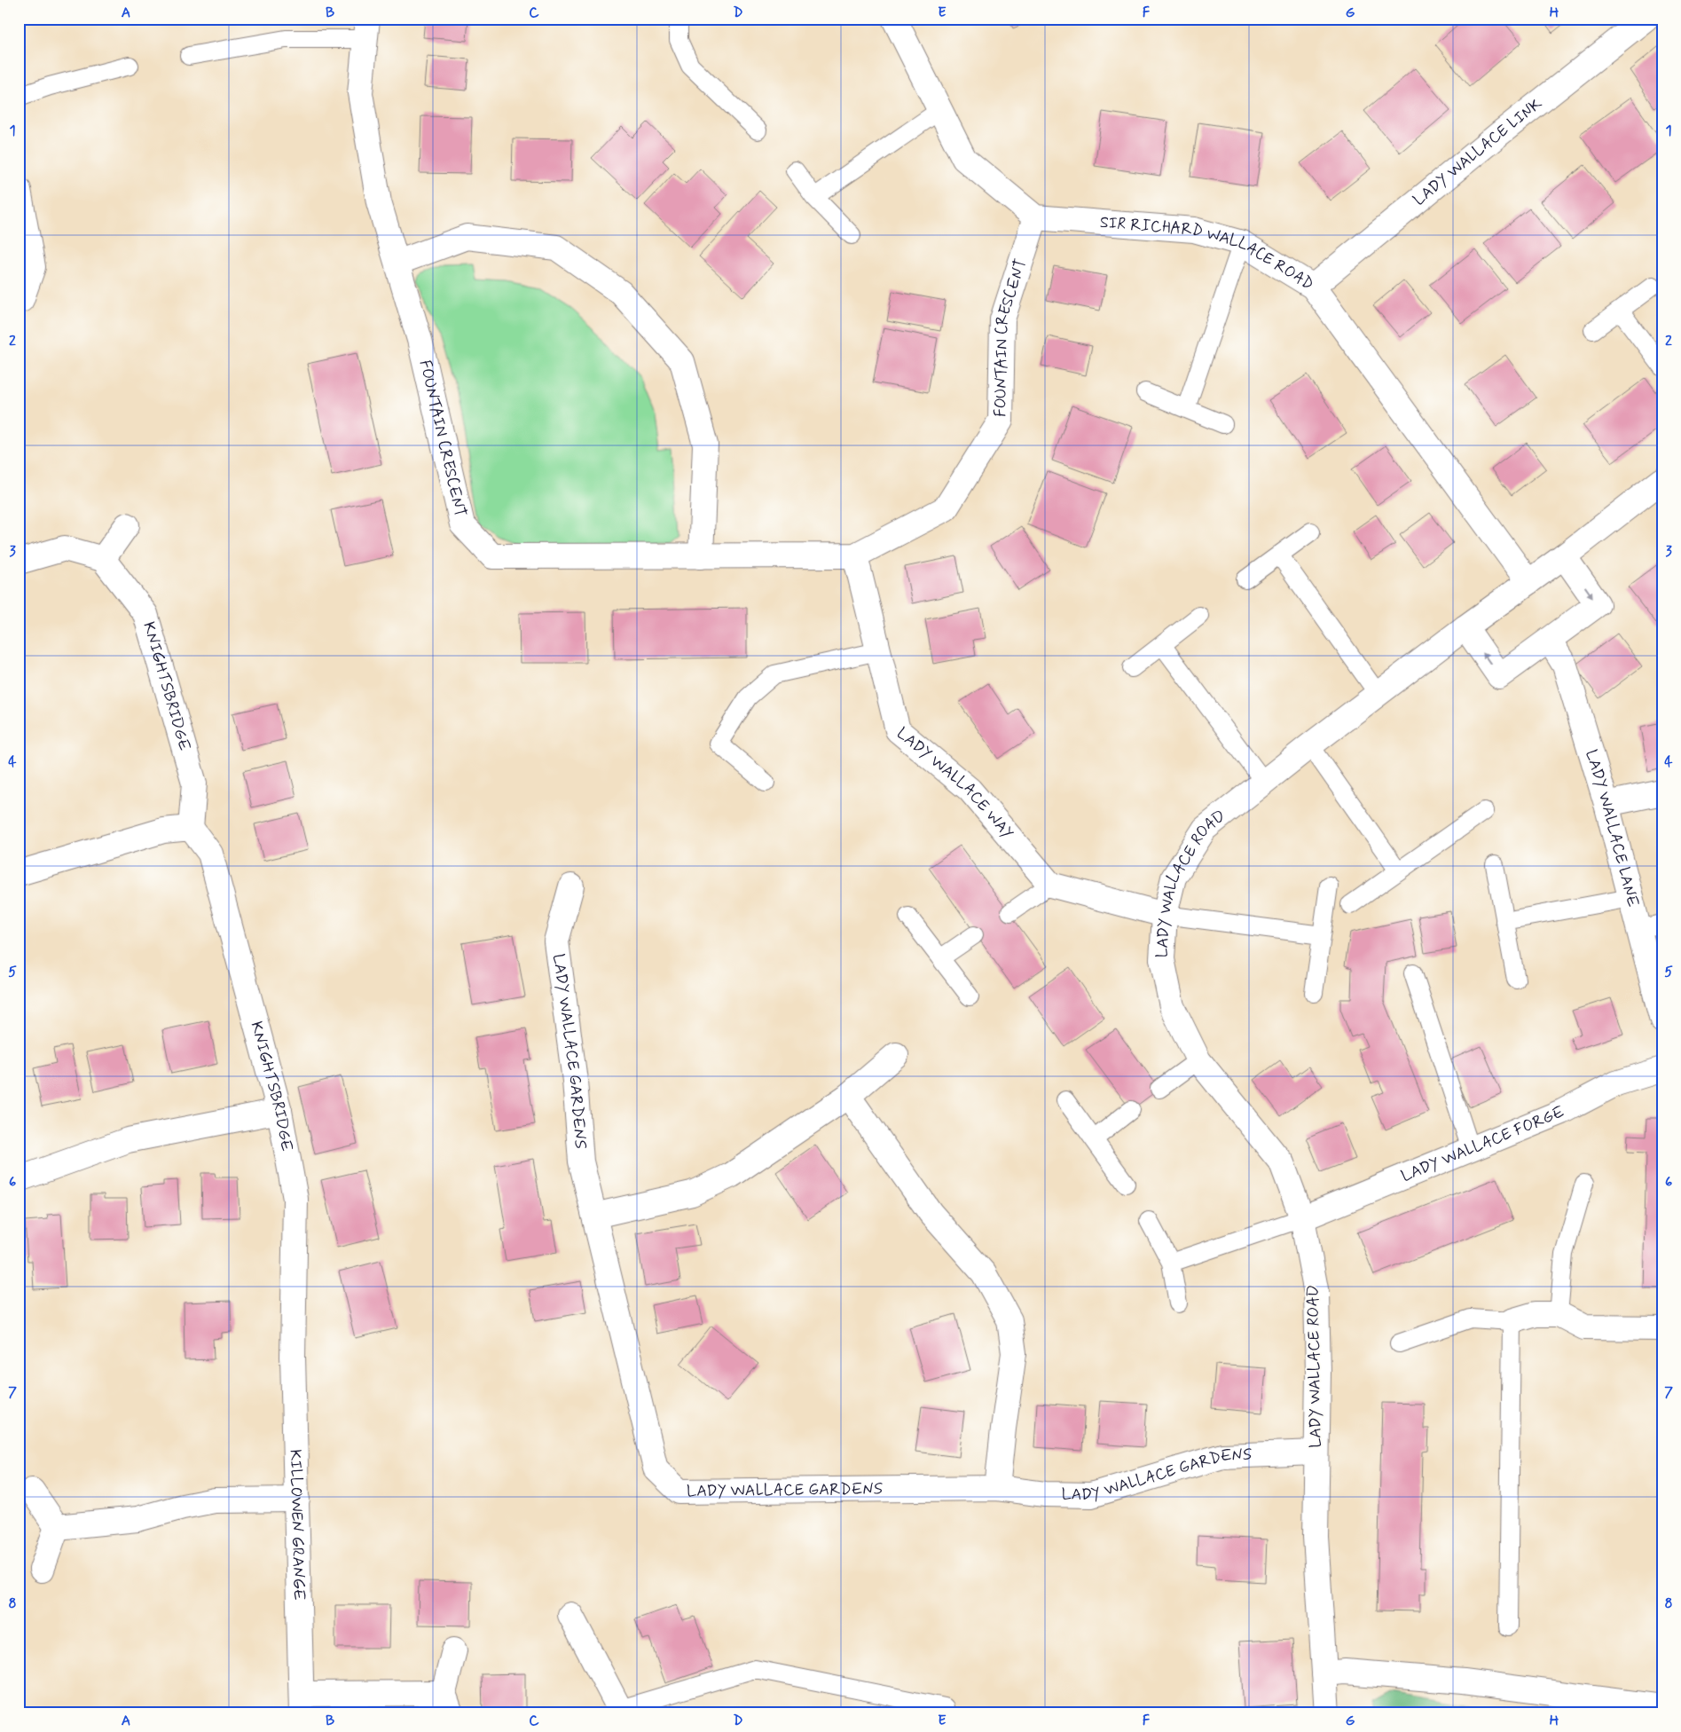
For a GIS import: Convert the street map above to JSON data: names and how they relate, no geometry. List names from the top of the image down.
{
  "streets": {
    "street": [
      "LADY WALLACE LINK",
      "SIR RICHARD WALLACE ROAD",
      "FOUNTAIN CRESCENT",
      "KNIGHTSBRIDGE",
      "LADY WALLACE WAY",
      "LADY WALLACE LANE",
      "LADY WALLACE ROAD",
      "LADY WALLACE GARDENS",
      "LADY WALLACE FORGE",
      "KILLOWEN GRANGE"
    ]
  },
  "crossings": [
    ["LADY WALLACE LINK", "SIR RICHARD WALLACE ROAD"],
    ["SIR RICHARD WALLACE ROAD", "FOUNTAIN CRESCENT"],
    ["SIR RICHARD WALLACE ROAD", "LADY WALLACE ROAD"],
    ["FOUNTAIN CRESCENT", "LADY WALLACE WAY"],
    ["KNIGHTSBRIDGE", "KILLOWEN GRANGE"],
    ["LADY WALLACE ROAD", "LADY WALLACE GARDENS"],
    ["LADY WALLACE ROAD", "LADY WALLACE FORGE"]
  ],
  "grid": {
    "columns": [
      "A",
      "B",
      "C",
      "D",
      "E",
      "F",
      "G",
      "H"
    ],
    "rows": [
      "1",
      "2",
      "3",
      "4",
      "5",
      "6",
      "7",
      "8"
    ]
  }
}
